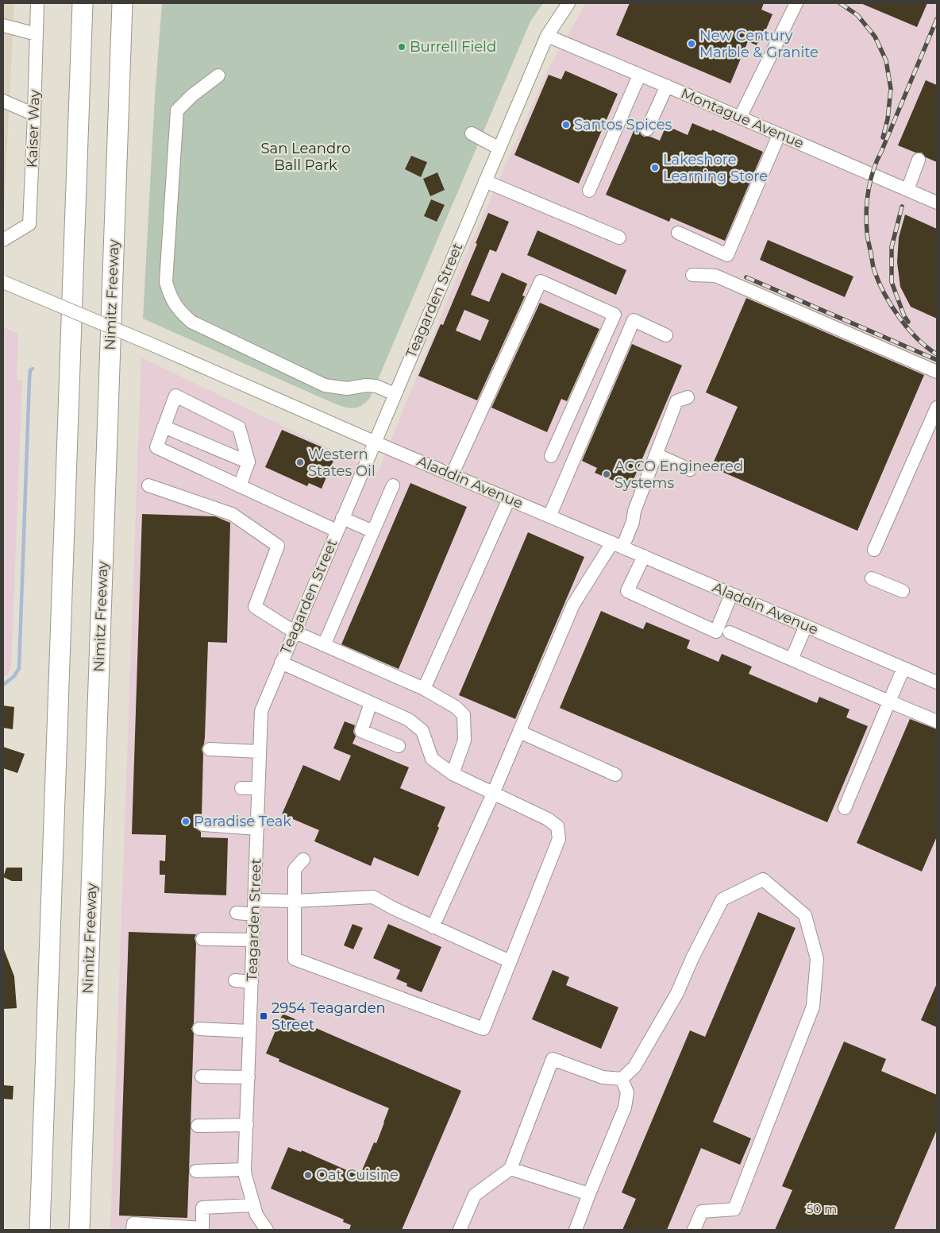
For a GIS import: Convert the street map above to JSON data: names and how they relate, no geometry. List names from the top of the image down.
{
  "streets": {
    "highway": ["Nimitz Freeway"],
    "street": [
      "Montague Avenue",
      "Kaiser Way",
      "Teagarden Street",
      "Aladdin Avenue"
    ]
  },
  "crossings": [
    ["Montague Avenue", "Teagarden Street"],
    ["Teagarden Street", "Aladdin Avenue"]
  ],
  "parks": ["San Leandro Ball Park"],
  "places": {
    "other": [
      "New Century Marble & Granite",
      "Burrell Field",
      "Santos Spices",
      "Lakeshore Learning Store",
      "Western States Oil",
      "ACCO Engineered Systems",
      "Paradise Teak",
      "Oat Cuisine"
    ],
    "transit": ["2954 Teagarden Street"]
  },
  "scale_bar": "50 m"
}
